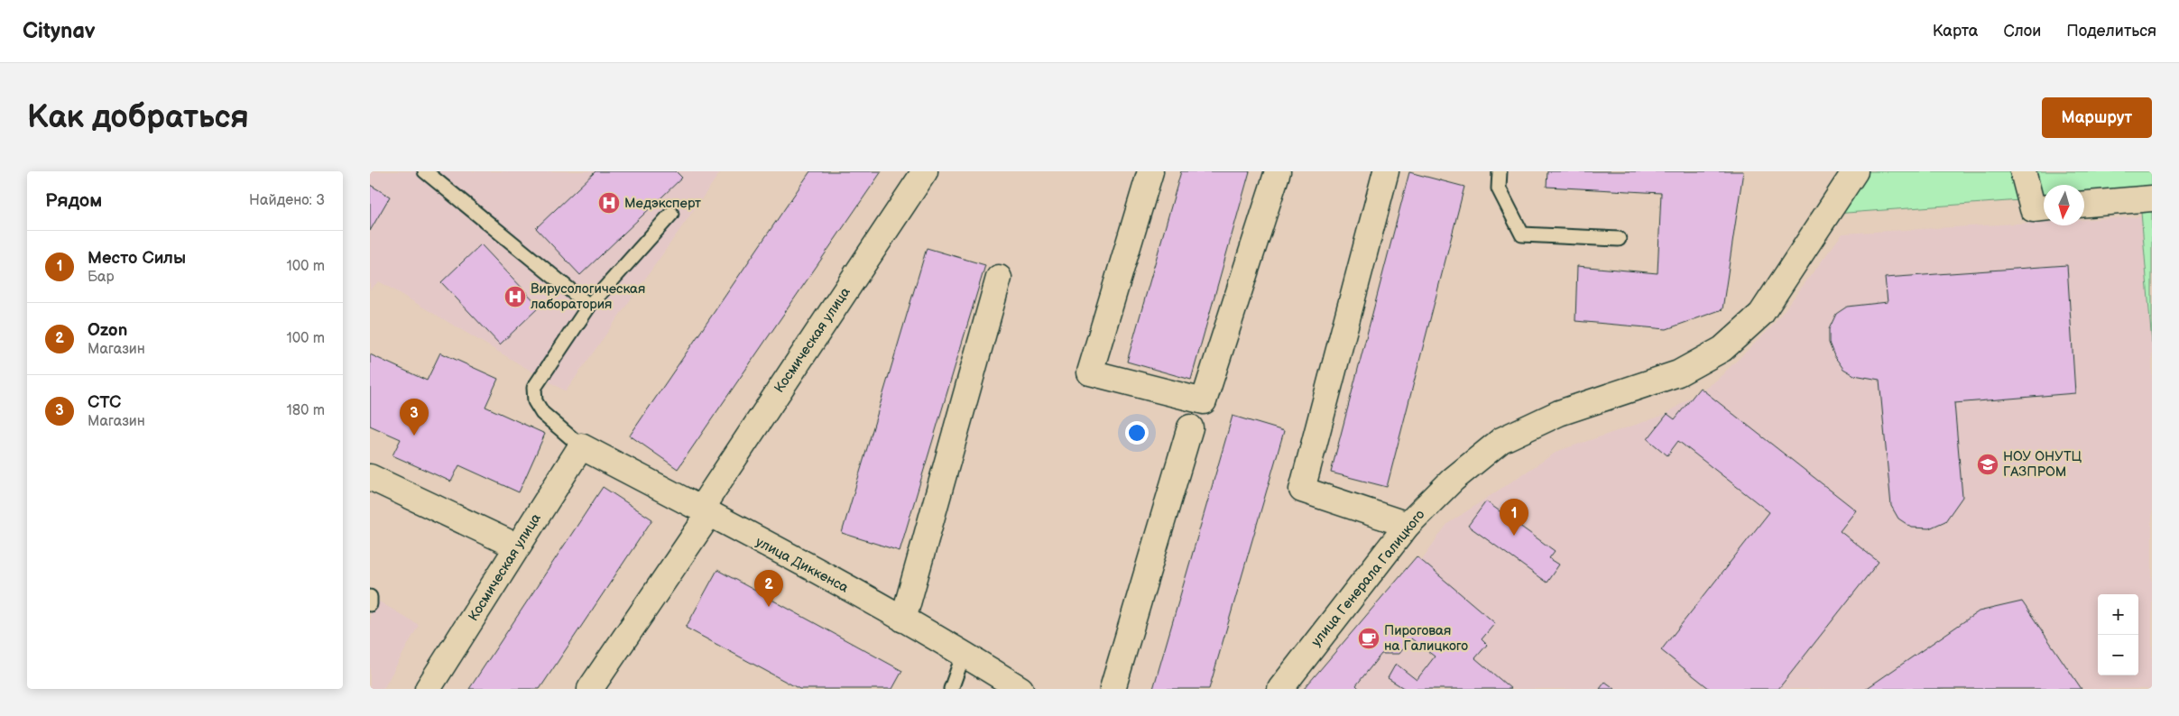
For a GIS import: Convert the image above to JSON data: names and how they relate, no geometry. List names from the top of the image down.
{
  "streets": {
    "street": ["Космическая улица", "улица Диккенса", "улица Генерала Галицкого"]
  },
  "crossings": [
    ["Космическая улица", "улица Диккенса"]
  ],
  "places": {
    "hospital": ["Медэксперт", "Вирусологическая лаборатория"],
    "school or university": ["НОУ ОНУТЦ ГАЗПРОМ"],
    "cafe": ["Пироговая на Галицкого"]
  },
  "north": "bottom",
  "page": {
    "header": "Citynav",
    "nav": ["Карта", "Слои", "Поделиться"],
    "buttons": "Маршрут",
    "title": "Как добраться",
    "heading": ["Рядом", "Найдено: 3"],
    "list": [
      {
        "mark": "1",
        "name": "Место Силы",
        "note": "Бар",
        "value": "100 m"
      },
      {
        "mark": "2",
        "name": "Ozon",
        "note": "Магазин",
        "value": "100 m"
      },
      {
        "mark": "3",
        "name": "СТС",
        "note": "Магазин",
        "value": "180 m"
      }
    ],
    "pins": ["3", "1", "2"],
    "map_buttons": ["+", "−"]
  }
}
